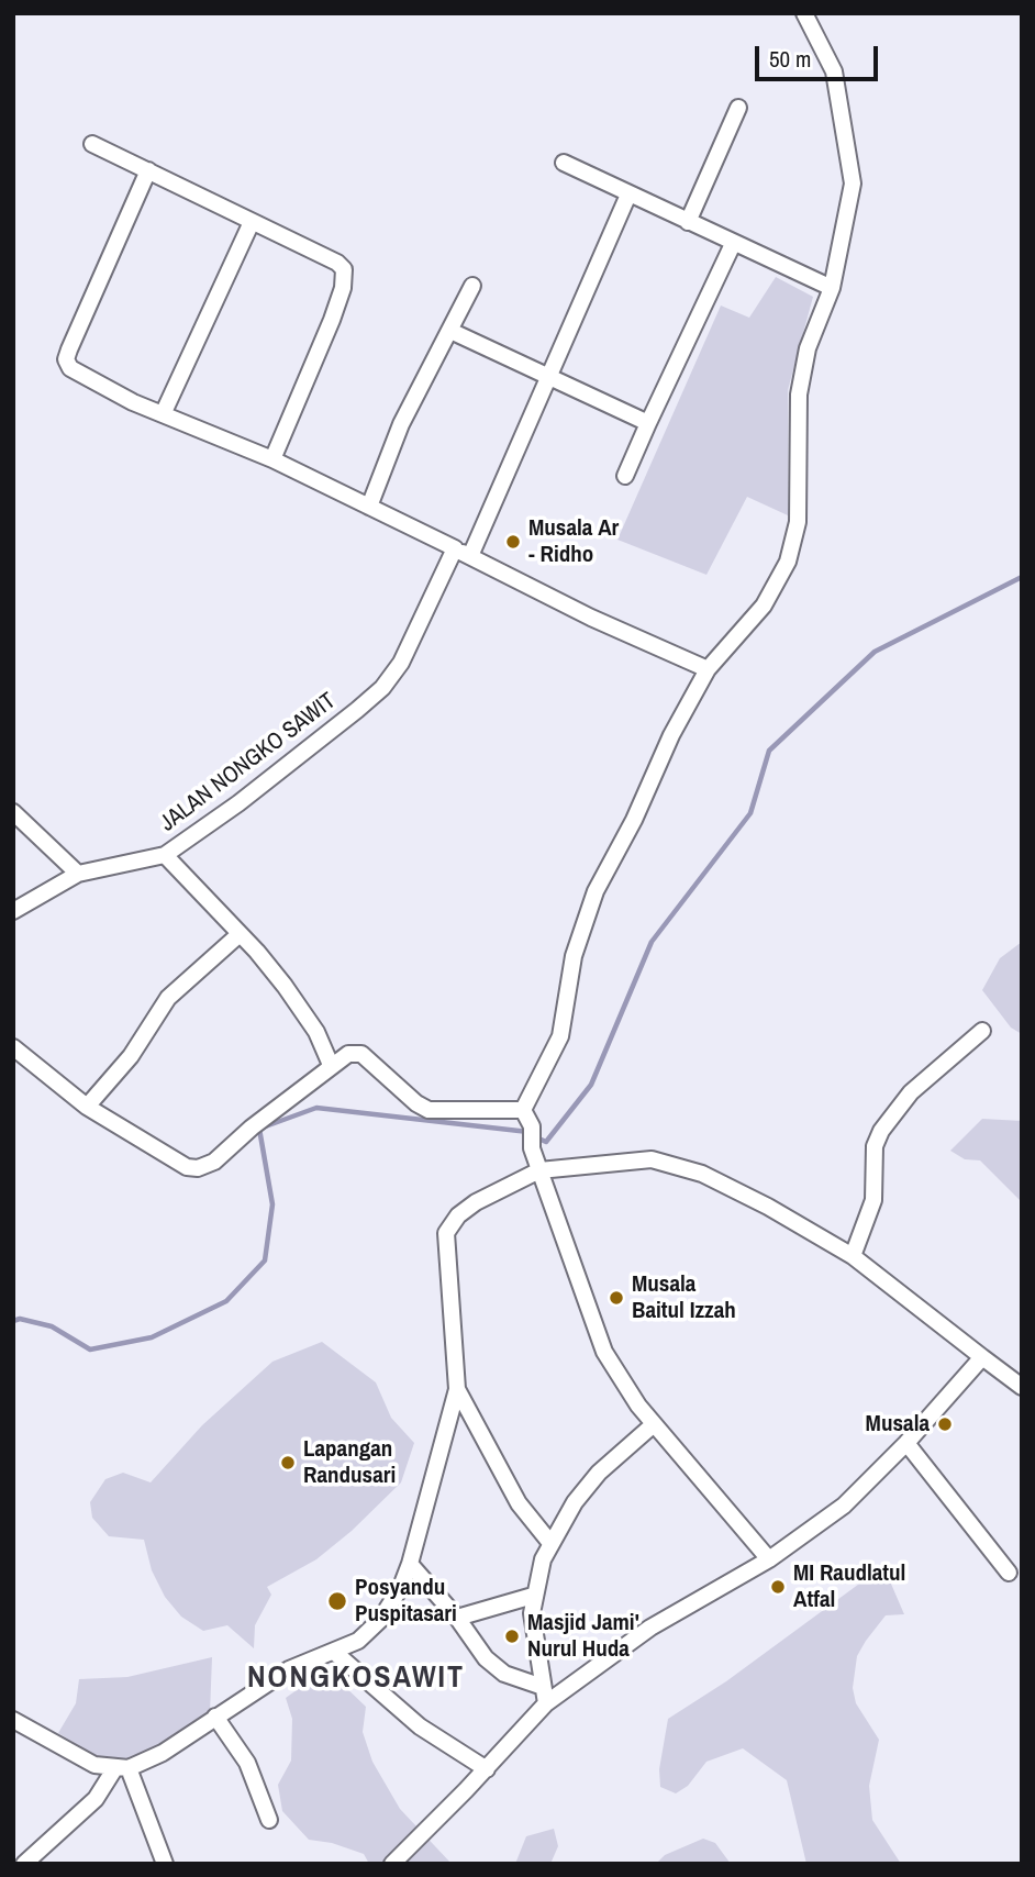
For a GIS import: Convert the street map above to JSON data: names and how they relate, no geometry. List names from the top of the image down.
{
  "streets": {
    "street": ["JALAN NONGKO SAWIT"]
  },
  "districts": ["NONGKOSAWIT"],
  "places": [
    "Musala Ar - Ridho",
    "Musala Baitul Izzah",
    "Musala",
    "Lapangan Randusari",
    "MI Raudlatul Atfal",
    "Posyandu Puspitasari",
    "Masjid Jami' Nurul Huda"
  ],
  "scale_bar": "50 m"
}
